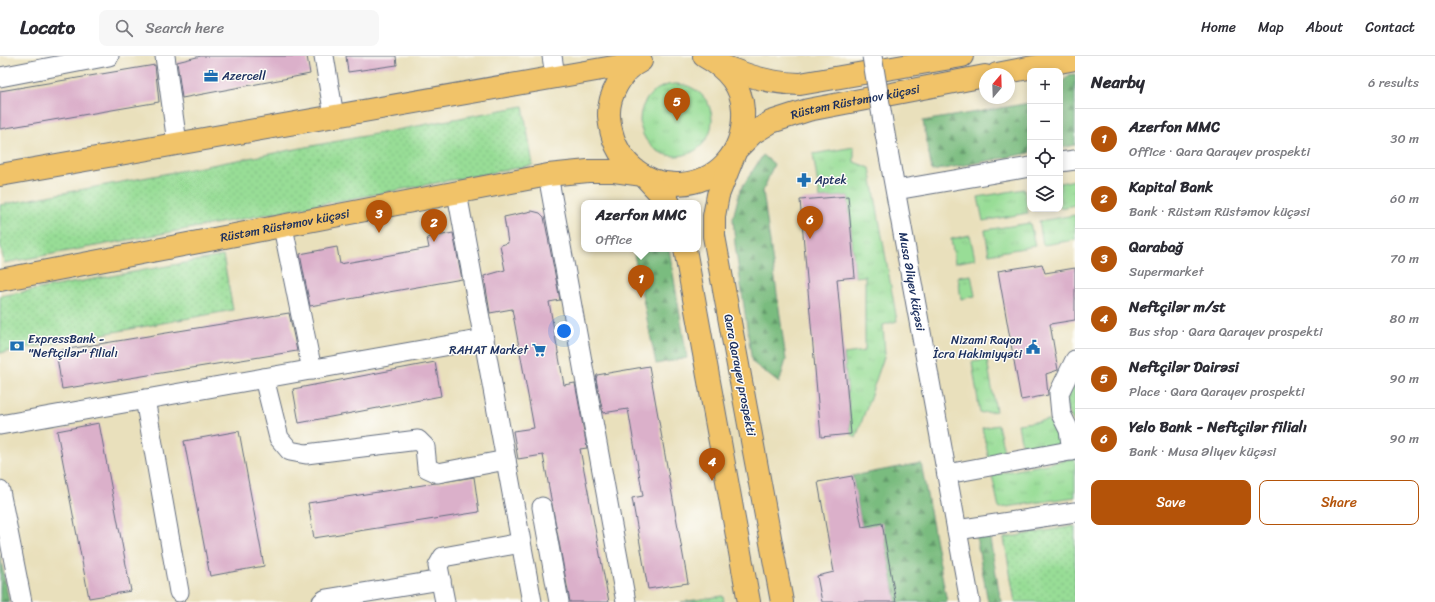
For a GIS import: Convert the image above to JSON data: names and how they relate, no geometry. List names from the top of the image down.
{
  "streets": {
    "main road": ["Rüstəm Rüstəmov küçəsi", "Qara Qarayev prospekti"],
    "street": ["Musa Əliyev küçəsi"]
  },
  "crossings": [
    ["Rüstəm Rüstəmov küçəsi", "Qara Qarayev prospekti"]
  ],
  "places": {
    "office": ["Azercell"],
    "pharmacy": ["Aptek"],
    "bank": ["ExpressBank - \"Neftçilər\" filialı"],
    "public building": ["Nizami Rayon İcra Hakimiyyəti"],
    "supermarket": ["RAHAT Market"]
  },
  "north": "top",
  "page": {
    "header": "Locato",
    "search": "Search here",
    "nav": [
      "Home",
      "Map",
      "About",
      "Contact"
    ],
    "heading": ["Nearby", "6 results"],
    "map_buttons": ["+", "−"],
    "pins": [
      "5",
      "3",
      "6",
      "2",
      "1",
      "4"
    ],
    "list": [
      {
        "mark": "1",
        "name": "Azerfon MMC",
        "note": "Office · Qara Qarayev prospekti",
        "value": "30 m"
      },
      {
        "mark": "2",
        "name": "Kapital Bank",
        "note": "Bank · Rüstəm Rüstəmov küçəsi",
        "value": "60 m"
      },
      {
        "mark": "3",
        "name": "Qarabağ",
        "note": "Supermarket",
        "value": "70 m"
      },
      {
        "mark": "4",
        "name": "Neftçilər m/st",
        "note": "Bus stop · Qara Qarayev prospekti",
        "value": "80 m"
      },
      {
        "mark": "5",
        "name": "Neftçilər Dairəsi",
        "note": "Place · Qara Qarayev prospekti",
        "value": "90 m"
      },
      {
        "mark": "6",
        "name": "Yelo Bank - Neftçilər filialı",
        "note": "Bank · Musa Əliyev küçəsi",
        "value": "90 m"
      }
    ],
    "popup": ["Azerfon MMC", "Office"],
    "buttons": ["Save", "Share"]
  }
}
